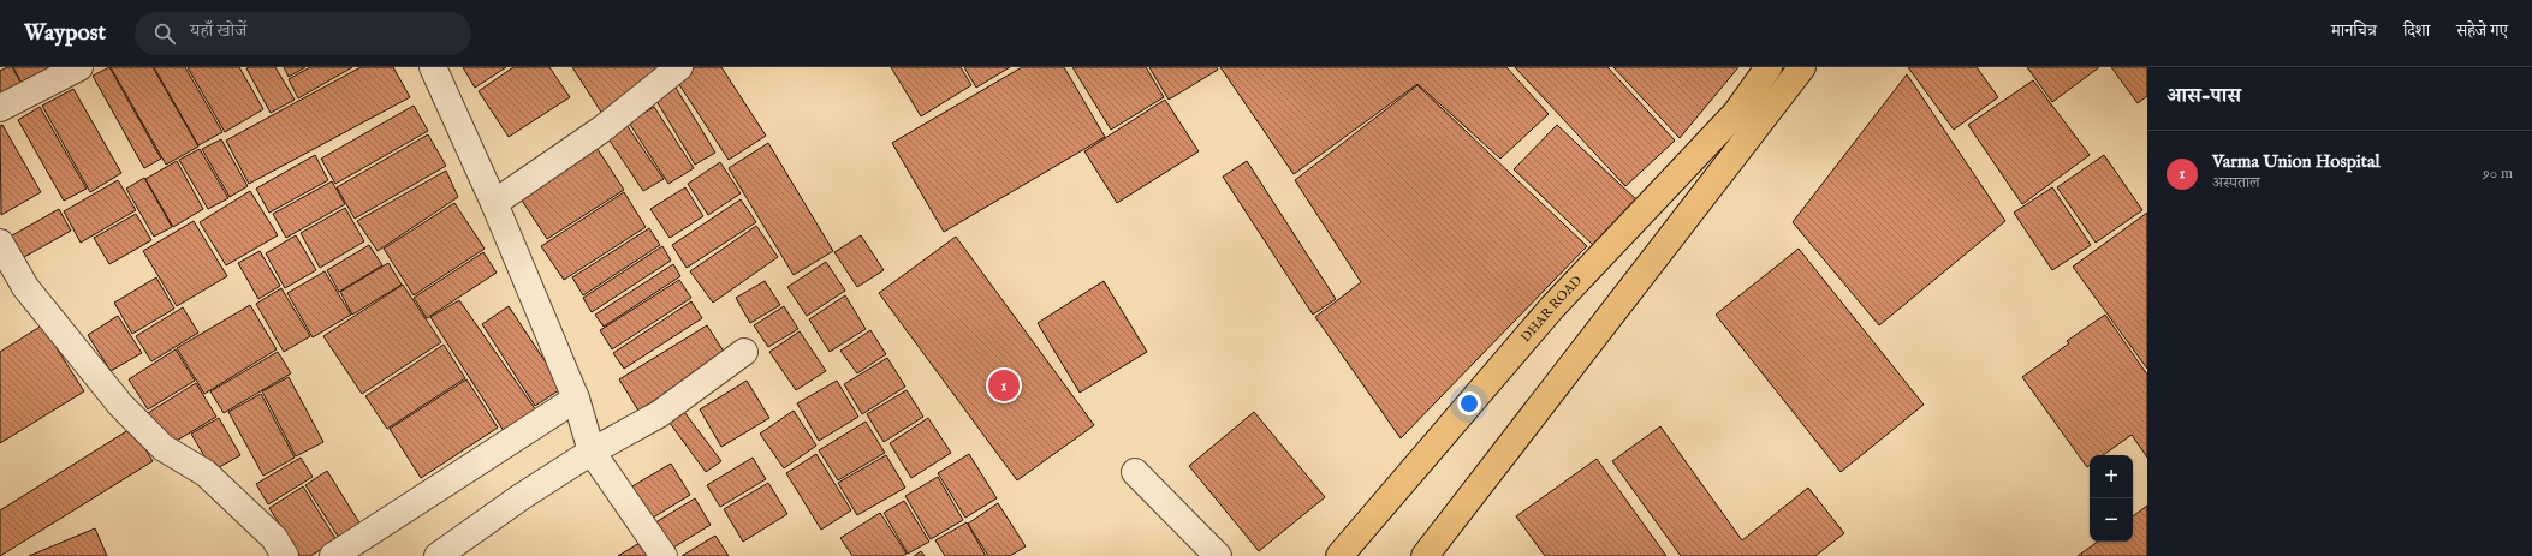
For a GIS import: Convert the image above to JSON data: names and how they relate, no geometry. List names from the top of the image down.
{
  "streets": {
    "main road": ["DHAR ROAD"]
  },
  "page": {
    "header": "Waypost",
    "search": "यहाँ खोजें",
    "nav": ["मानचित्र", "दिशा", "सहेजे गए"],
    "heading": "आस-पास",
    "list": [
      {
        "mark": "1",
        "name": "Varma Union Hospital",
        "note": "अस्पताल",
        "value": "90 m"
      }
    ],
    "pins": "1",
    "map_buttons": ["+", "−"]
  }
}
